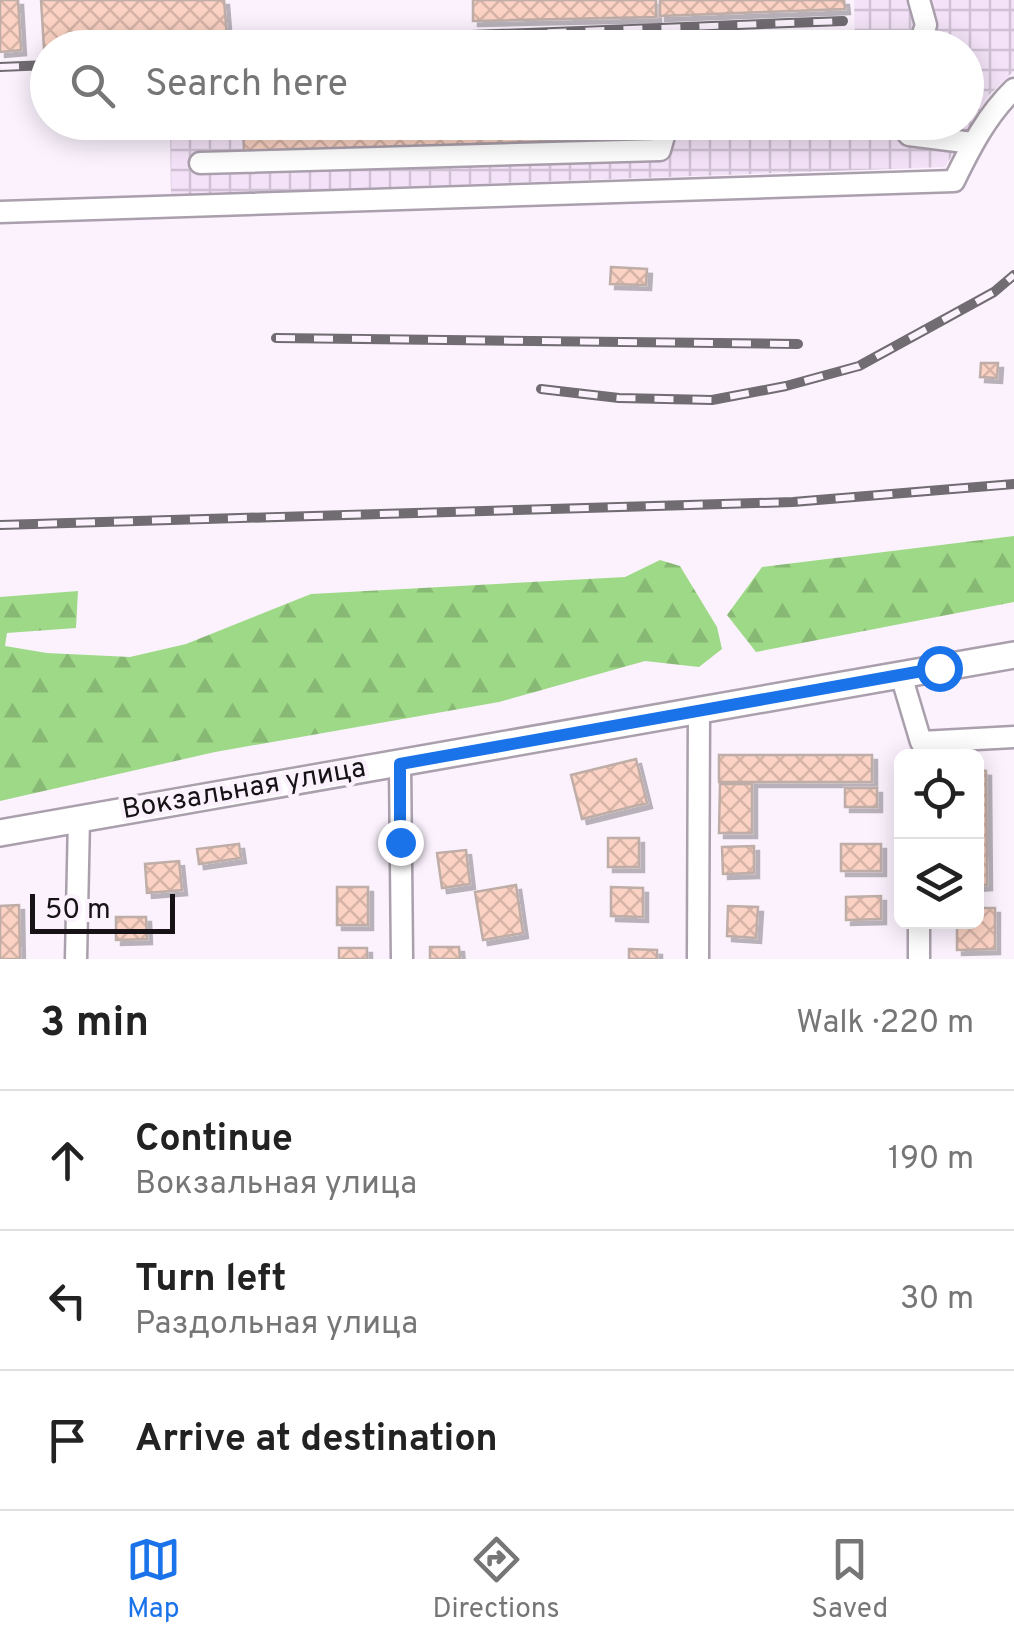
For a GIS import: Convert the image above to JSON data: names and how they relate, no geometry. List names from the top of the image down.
{
  "streets": {
    "main road": ["Вокзальная улица"]
  },
  "scale_bar": "50 m",
  "page": {
    "search": "Search here",
    "scale": "50 m",
    "heading": ["3 min", "Walk · 220 m"],
    "list": [
      ["Continue", "Вокзальная улица", "190 m"],
      ["Turn left", "Раздольная улица", "30 m"],
      "Arrive at destination"
    ],
    "nav": ["Map", "Directions", "Saved"]
  }
}
